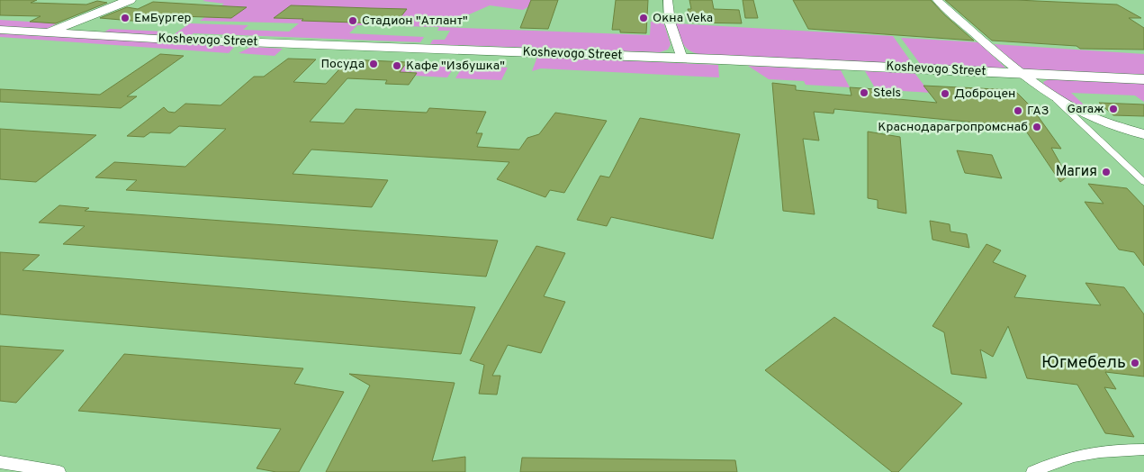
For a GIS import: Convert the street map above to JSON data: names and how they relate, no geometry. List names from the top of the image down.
{
  "streets": {
    "street": ["Koshevogo Street"]
  },
  "places": [
    "ЕмБургер",
    "Окна Veka",
    "Стадион \"Атлант\"",
    "Посуда",
    "Кафе \"Избушка\"",
    "Stels",
    "Доброцен",
    "Garaж",
    "ГАЗ",
    "Краснодарагропромснаб",
    "Магия",
    "Югмебель"
  ]
}
